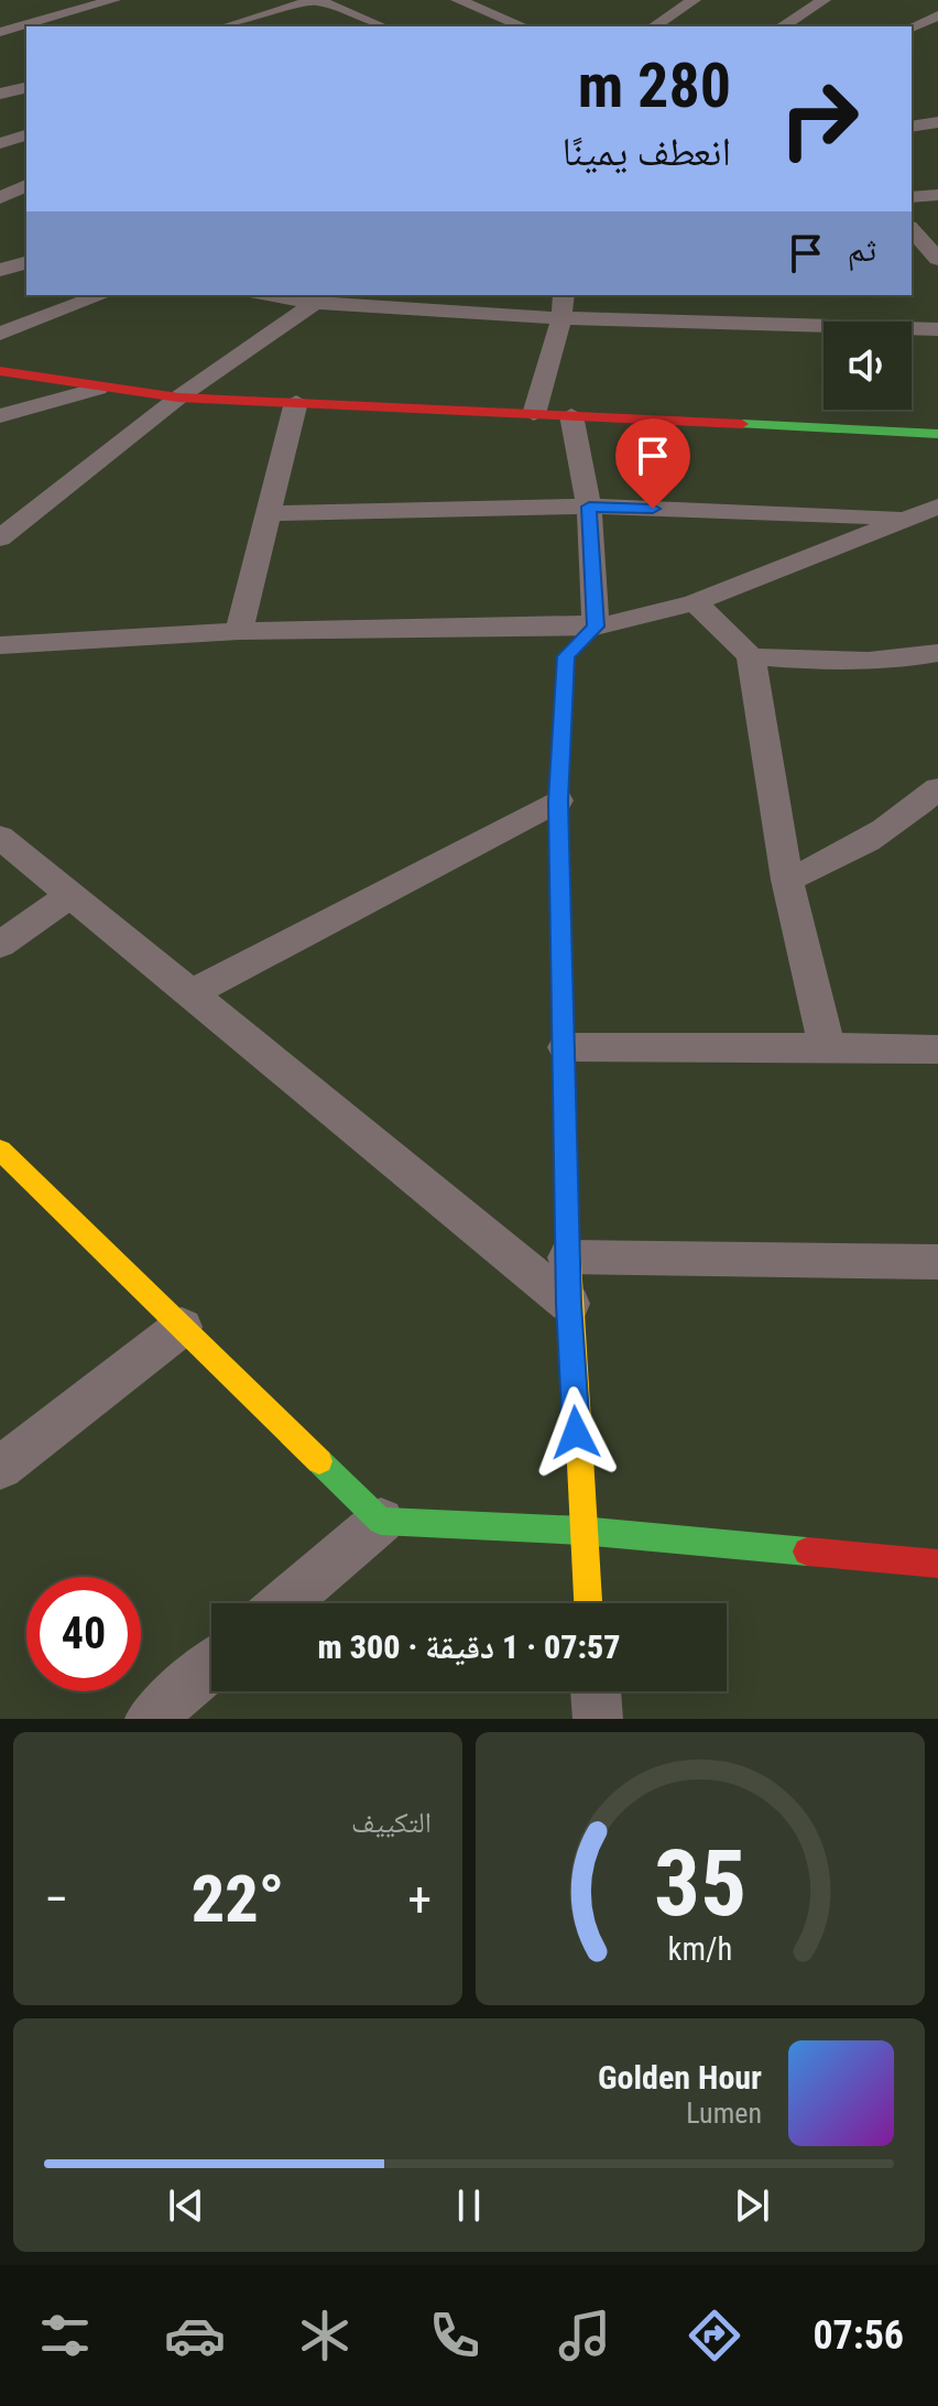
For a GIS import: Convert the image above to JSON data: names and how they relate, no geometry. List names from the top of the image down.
{
  "page": {
    "turn": ["280 m", "انعطف يمينًا"],
    "then": "ثم",
    "limit": "40",
    "trip": "07:57 · 1 دقيقة · 300 m",
    "tile": "التكييف",
    "heat": ["−", "22°", "+"],
    "song": ["Golden Hour", "Lumen"],
    "tabs": "07:56",
    "gauge": ["35", "km/h"]
  }
}
